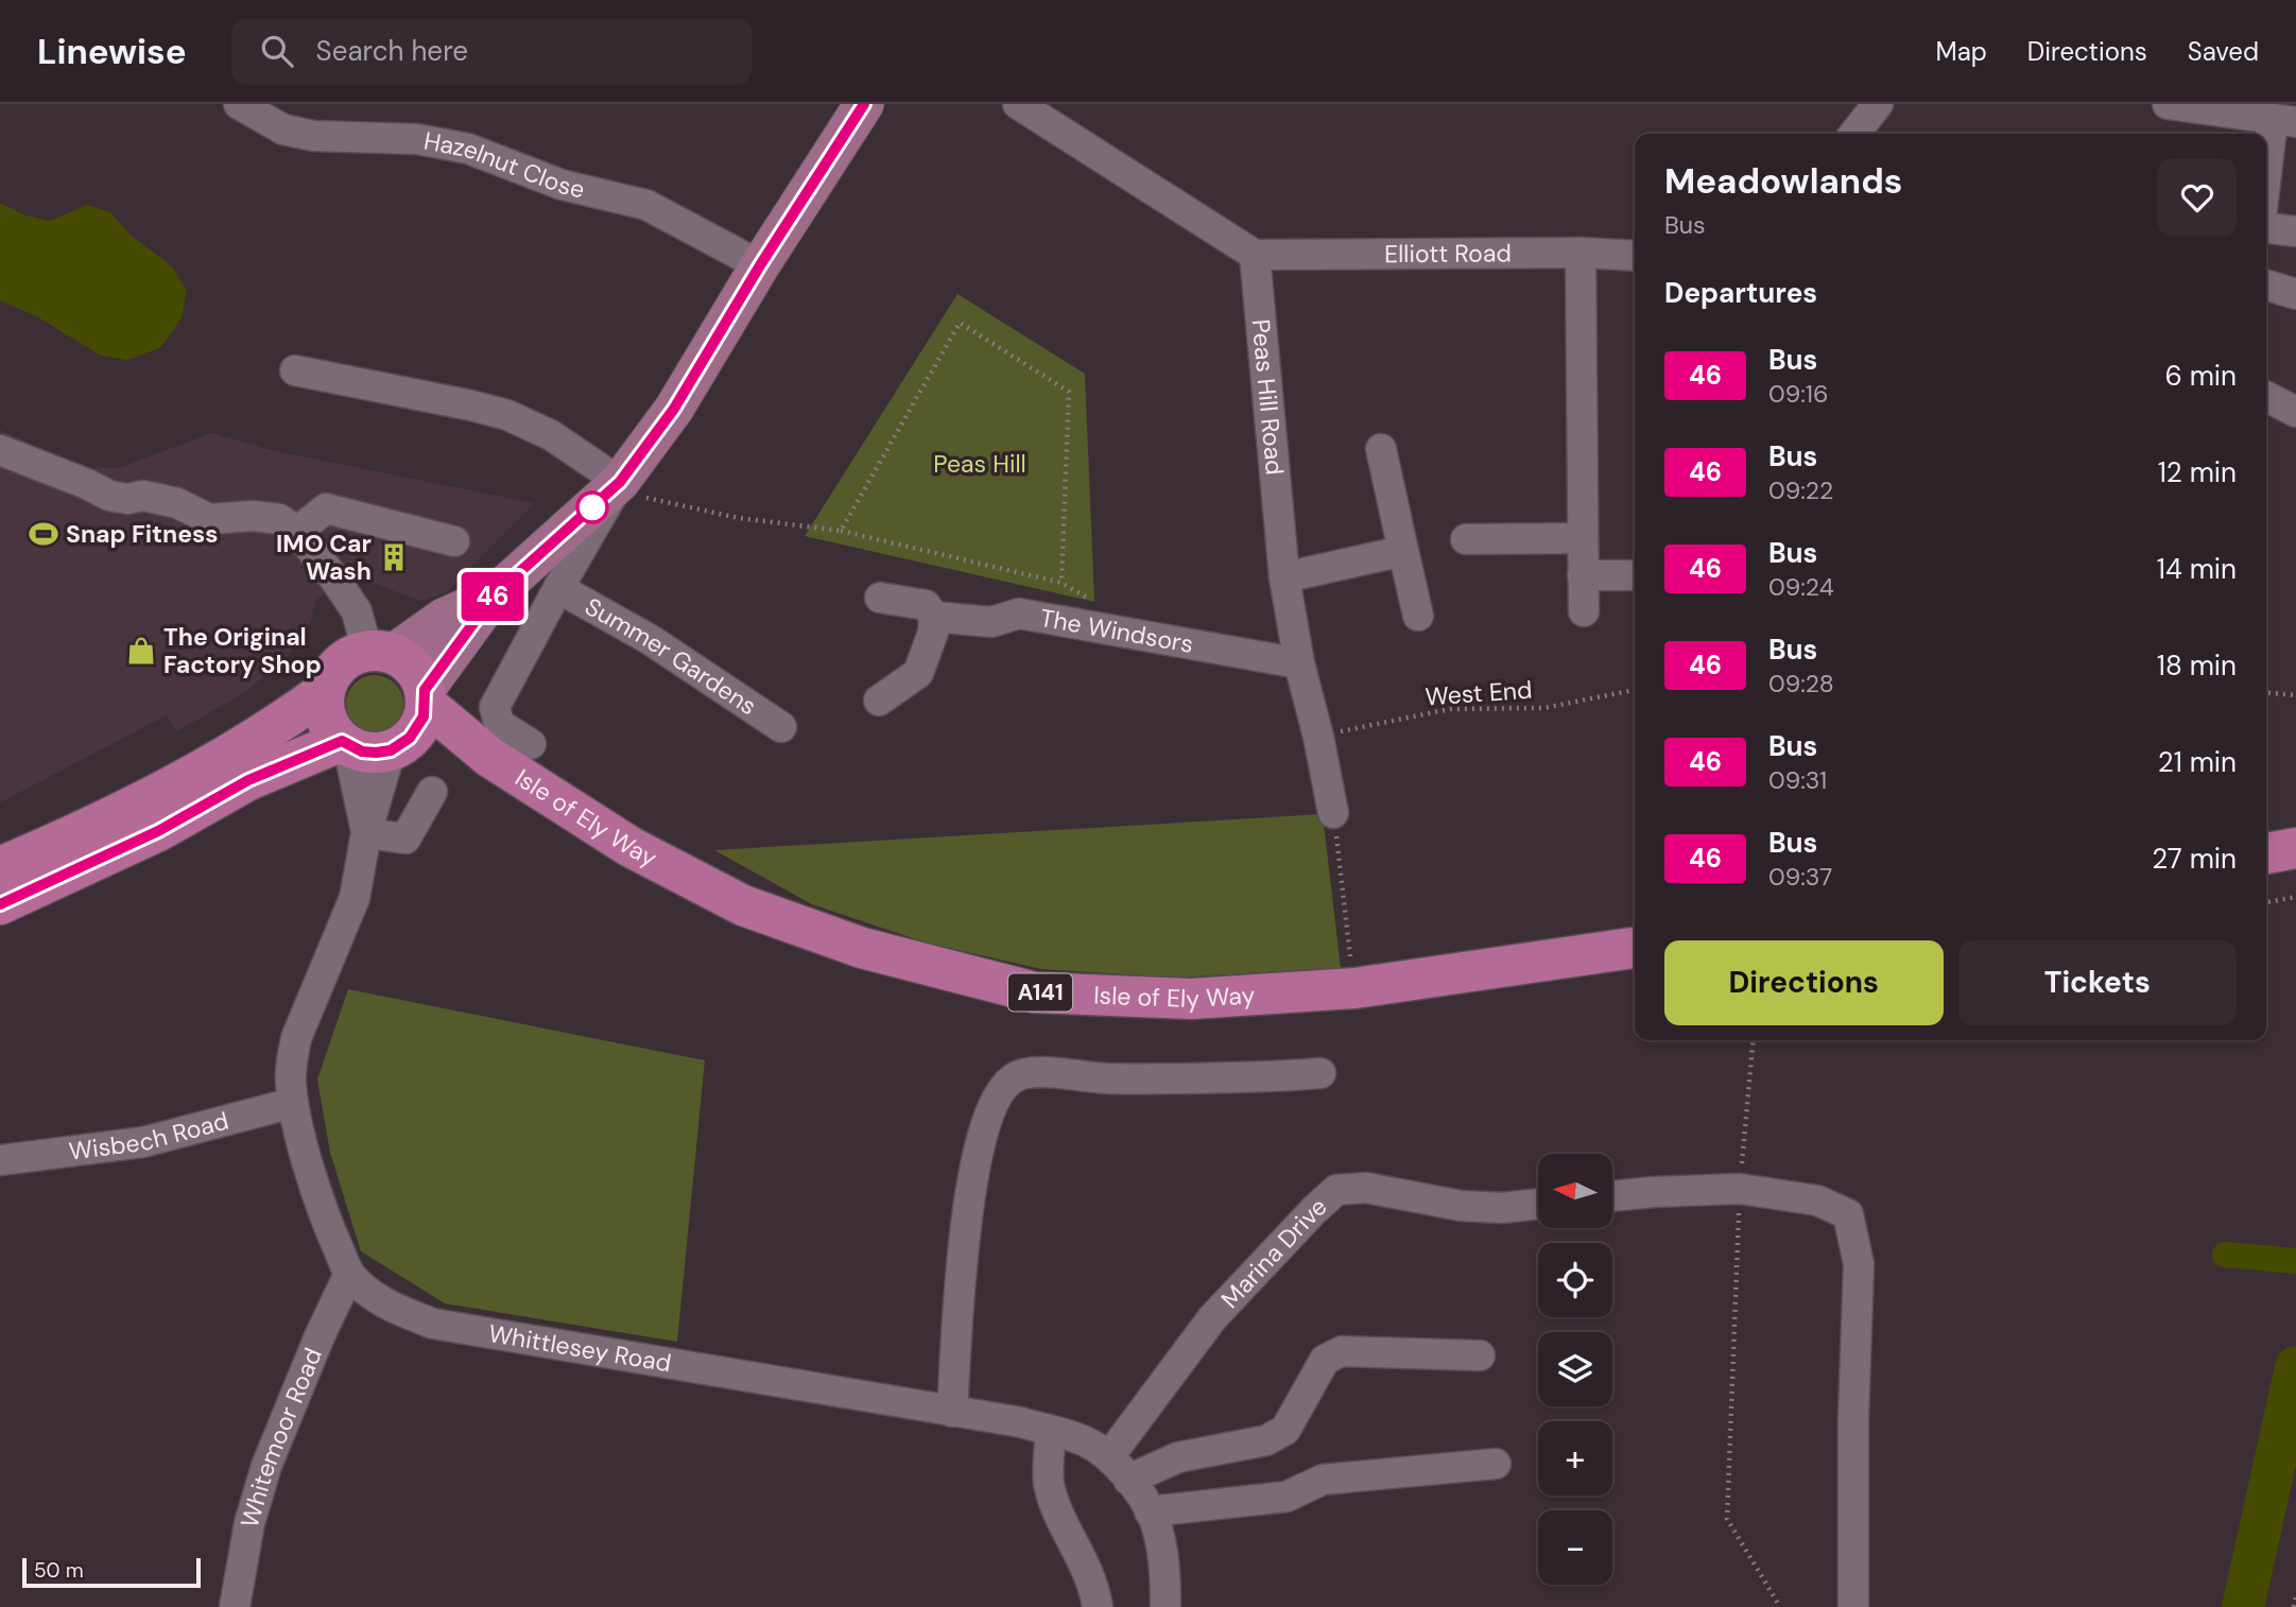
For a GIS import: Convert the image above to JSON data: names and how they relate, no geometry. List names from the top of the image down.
{
  "streets": {
    "highway": ["Isle of Ely Way", "A141"],
    "street": [
      "Hazelnut Close",
      "Elliott Road",
      "Peas Hill Road",
      "The Windsors",
      "Summer Gardens",
      "Wisbech Road",
      "Marina Drive",
      "Whittlesey Road",
      "Whitemoor Road"
    ],
    "path": ["West End"]
  },
  "crossings": [
    ["Elliott Road", "Peas Hill Road"],
    ["Peas Hill Road", "The Windsors"],
    ["Peas Hill Road", "West End"],
    ["Isle of Ely Way", "A141"],
    ["Isle of Ely Way", "Whittlesey Road"],
    ["A141", "Whittlesey Road"],
    ["Wisbech Road", "Whittlesey Road"],
    ["Marina Drive", "Whittlesey Road"],
    ["Whittlesey Road", "Whitemoor Road"]
  ],
  "parks": ["Peas Hill"],
  "places": {
    "sports": ["Snap Fitness"],
    "building": ["IMO Car Wash"],
    "shop": ["The Original Factory Shop"]
  },
  "lines": ["bus line 46"],
  "scale_bar": "50 m",
  "north": "left",
  "page": {
    "header": "Linewise",
    "search": "Search here",
    "nav": ["Map", "Directions", "Saved"],
    "on_map": "46",
    "heading": [
      ["Meadowlands", "Bus"],
      "Departures"
    ],
    "list": [
      {
        "mark": "46",
        "name": "Bus",
        "note": "09:16",
        "value": "6 min"
      },
      {
        "mark": "46",
        "name": "Bus",
        "note": "09:22",
        "value": "12 min"
      },
      {
        "mark": "46",
        "name": "Bus",
        "note": "09:24",
        "value": "14 min"
      },
      {
        "mark": "46",
        "name": "Bus",
        "note": "09:28",
        "value": "18 min"
      },
      {
        "mark": "46",
        "name": "Bus",
        "note": "09:31",
        "value": "21 min"
      },
      {
        "mark": "46",
        "name": "Bus",
        "note": "09:37",
        "value": "27 min"
      }
    ],
    "buttons": ["Directions", "Tickets"],
    "map_buttons": ["+", "−"],
    "scale": "50 m"
  }
}
